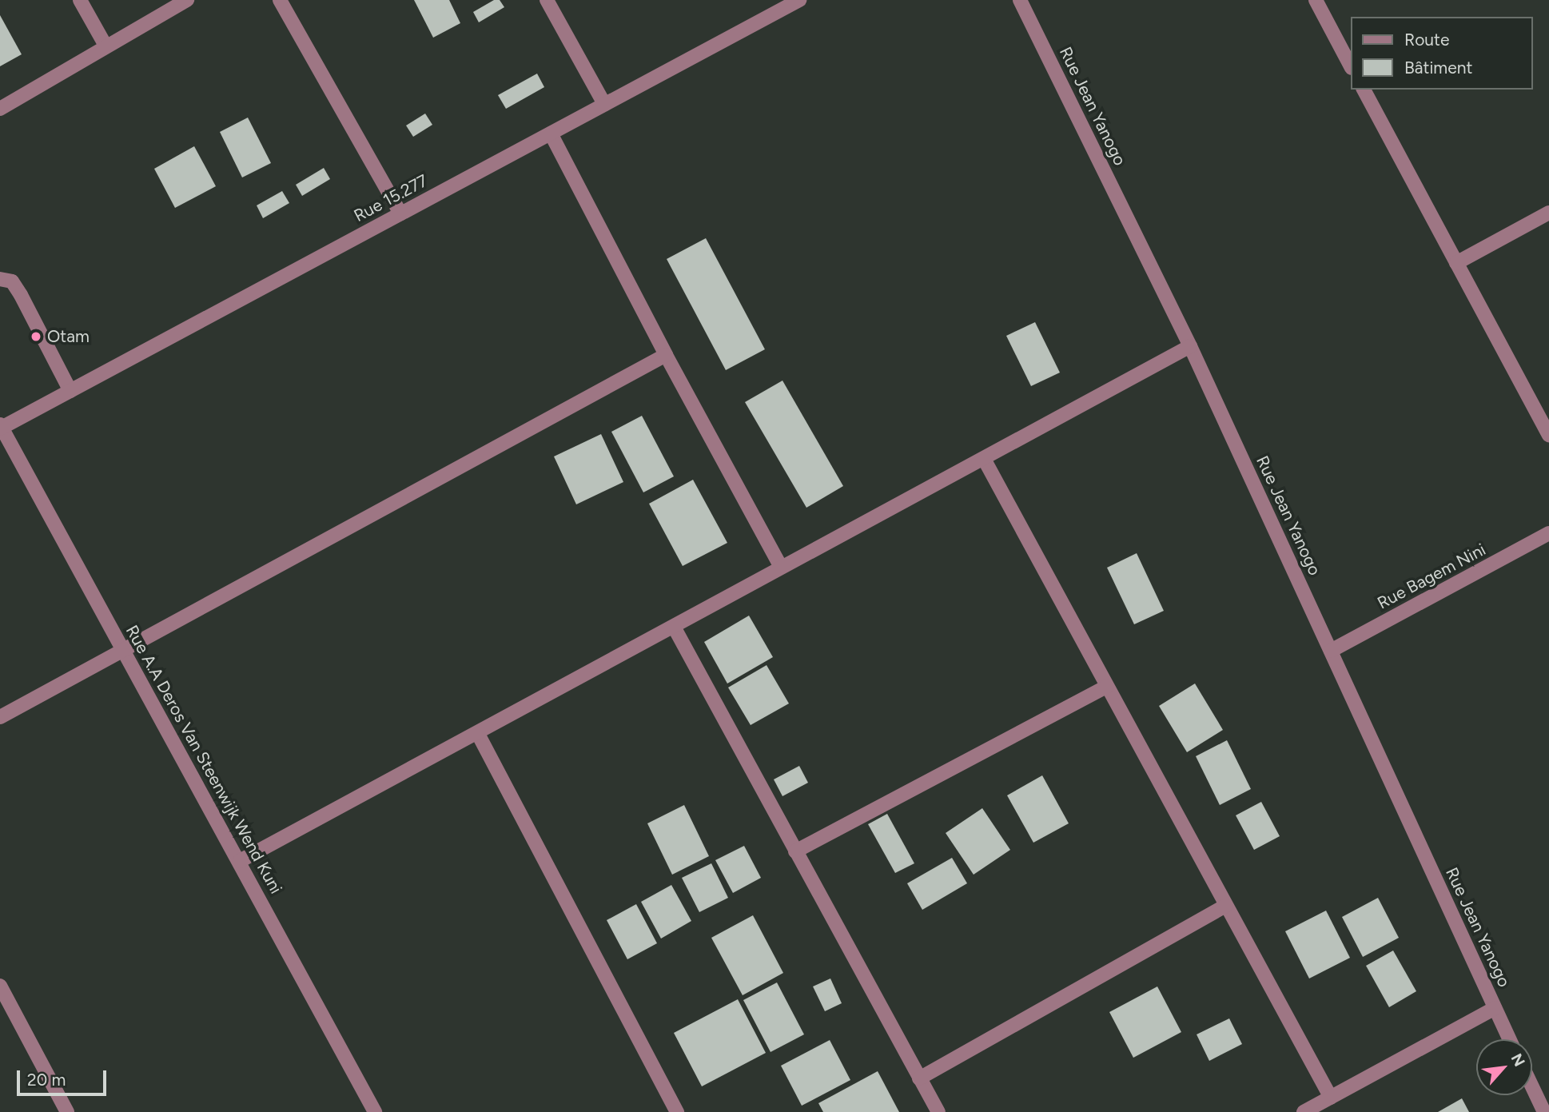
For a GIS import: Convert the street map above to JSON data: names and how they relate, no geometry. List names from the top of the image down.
{
  "streets": {
    "street": [
      "Rue Jean Yanogo",
      "Rue 15.277",
      "Rue Bagem Nini",
      "Rue A.A Deros Van Steenwijk Wend Kuni"
    ]
  },
  "crossings": [
    ["Rue Jean Yanogo", "Rue Bagem Nini"],
    ["Rue 15.277", "Rue A.A Deros Van Steenwijk Wend Kuni"]
  ],
  "places": ["Otam"],
  "legend": ["Route", "Bâtiment"],
  "scale_bar": "20 m",
  "north": "top right"
}
